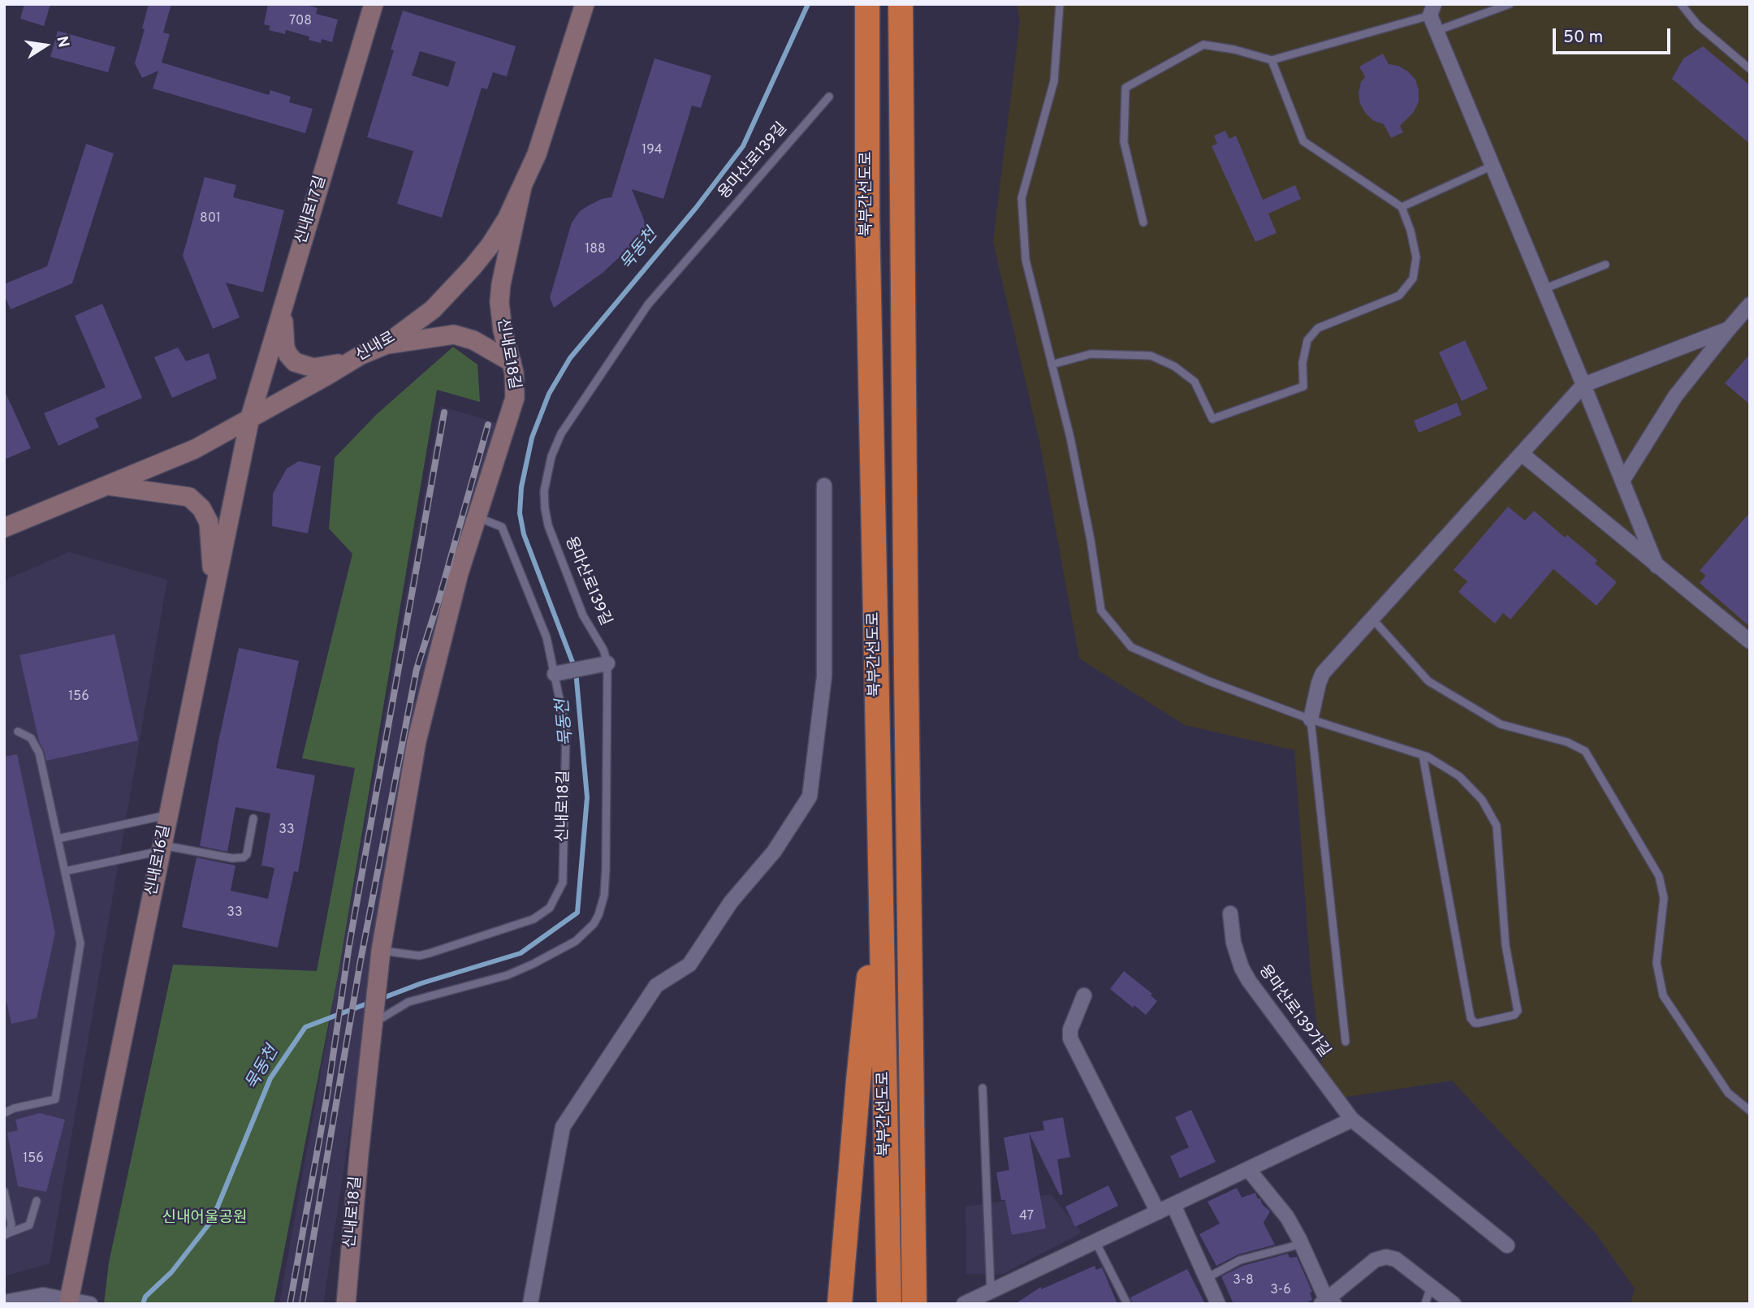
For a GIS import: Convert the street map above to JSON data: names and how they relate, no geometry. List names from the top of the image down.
{
  "streets": {
    "highway": ["북부간선도로"],
    "street": [
      "신내로17길",
      "신내로",
      "신내로18길",
      "신내로16길",
      "용마산로139가길"
    ],
    "lane": ["용마산로139길"]
  },
  "crossings": [
    ["용마산로139길", "신내로18길"],
    ["신내로17길", "신내로"],
    ["신내로17길", "신내로16길"],
    ["신내로", "신내로18길"],
    ["신내로", "신내로16길"]
  ],
  "water": ["묵동천"],
  "parks": ["신내어울공원"],
  "house_numbers": [
    "708",
    "194",
    "801",
    "188",
    "156",
    "33",
    "33",
    "156",
    "47",
    "3-8",
    "3-6"
  ],
  "scale_bar": "50 m",
  "north": "right"
}
